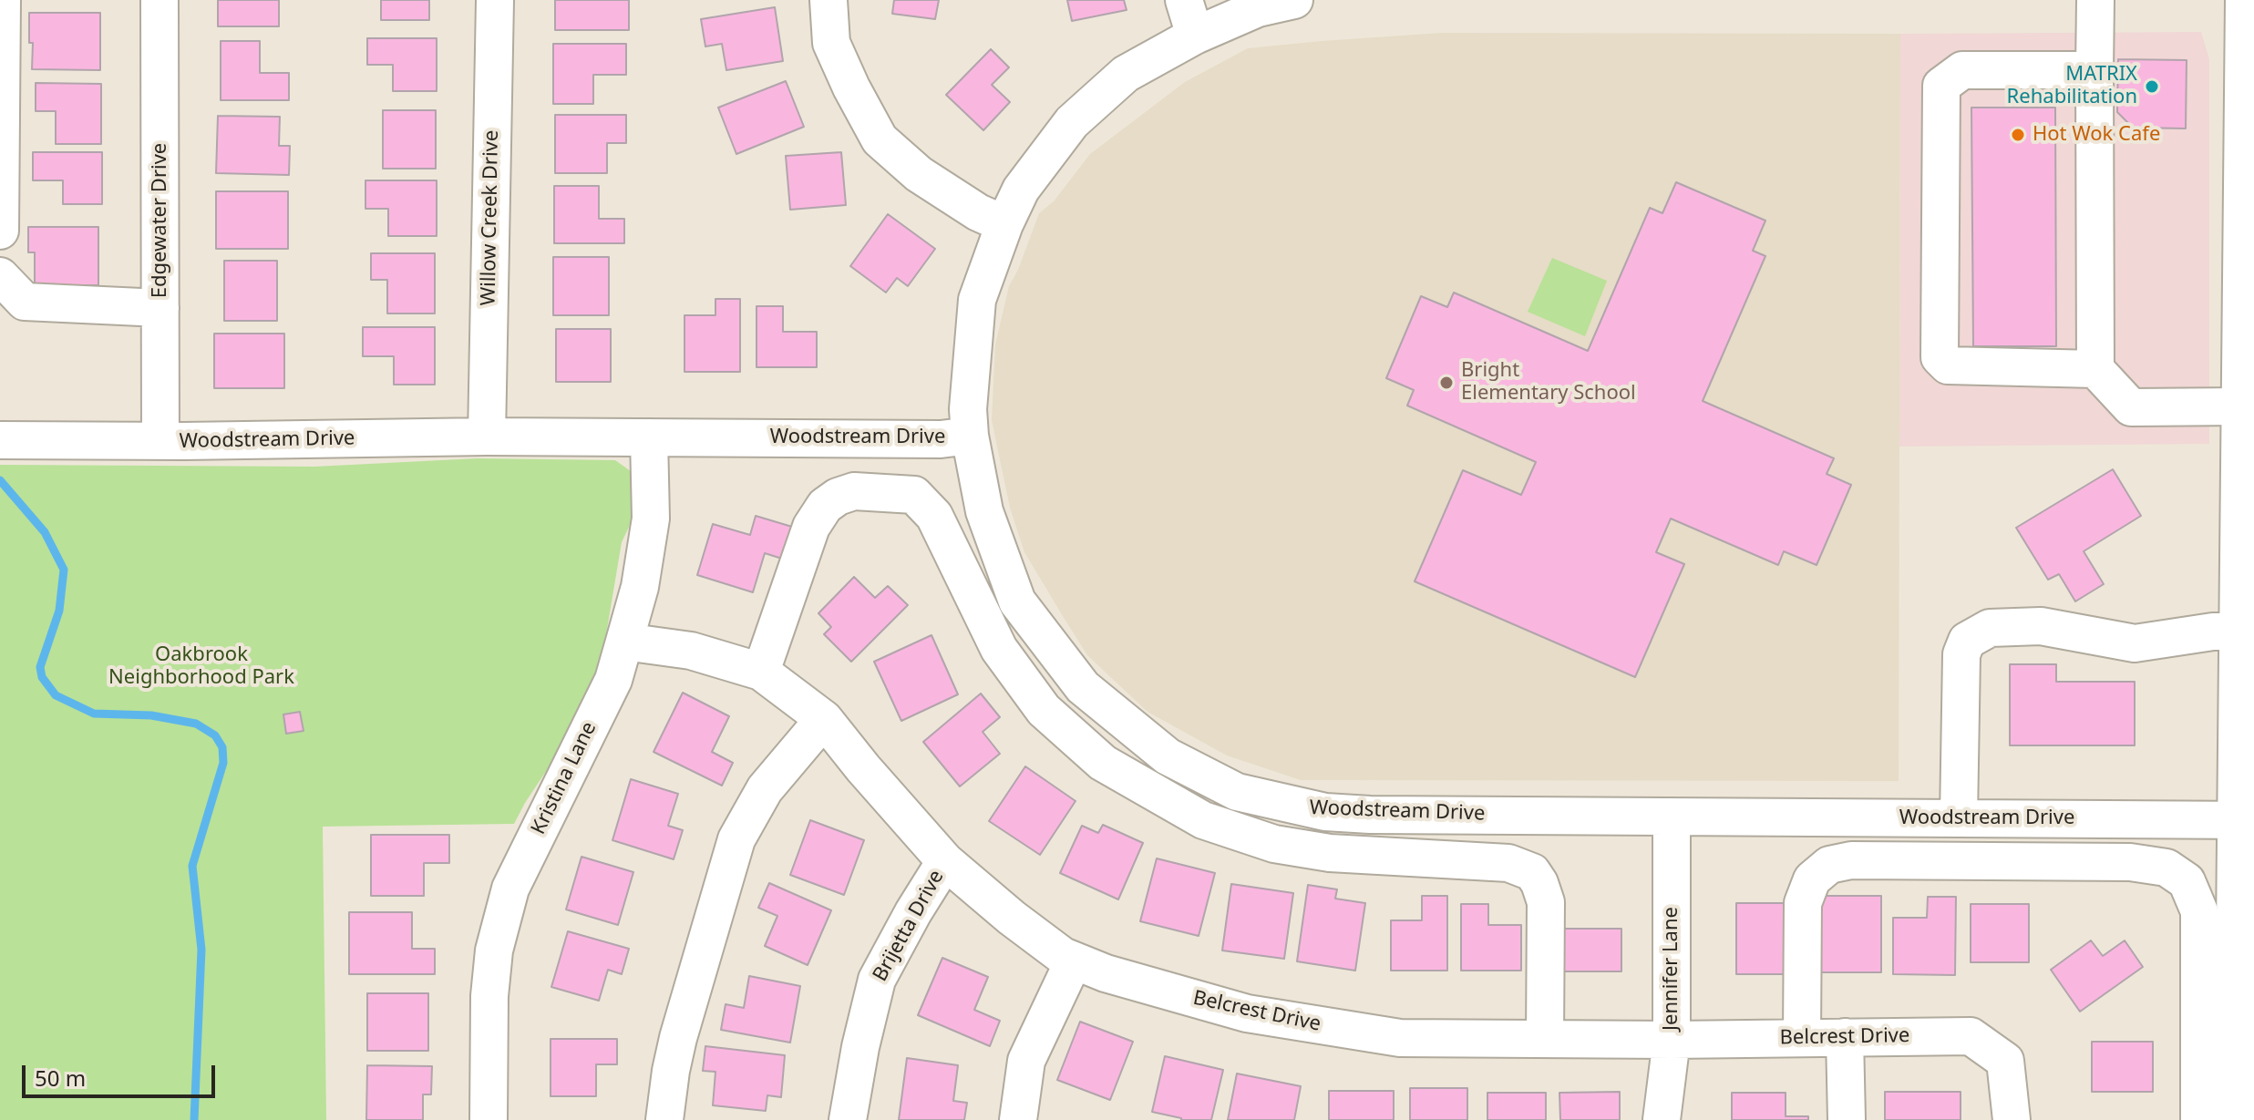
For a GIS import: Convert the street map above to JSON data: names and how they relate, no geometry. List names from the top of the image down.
{
  "streets": {
    "street": [
      "Willow Creek Drive",
      "Edgewater Drive",
      "Woodstream Drive",
      "Kristina Lane",
      "Brijetta Drive",
      "Jennifer Lane",
      "Belcrest Drive"
    ]
  },
  "crossings": [
    ["Willow Creek Drive", "Woodstream Drive"],
    ["Edgewater Drive", "Woodstream Drive"],
    ["Woodstream Drive", "Kristina Lane"],
    ["Woodstream Drive", "Jennifer Lane"],
    ["Kristina Lane", "Belcrest Drive"],
    ["Brijetta Drive", "Belcrest Drive"],
    ["Jennifer Lane", "Belcrest Drive"]
  ],
  "parks": ["Oakbrook Neighborhood Park"],
  "places": ["MATRIX Rehabilitation", "Hot Wok Cafe", "Bright Elementary School"],
  "scale_bar": "50 m"
}
